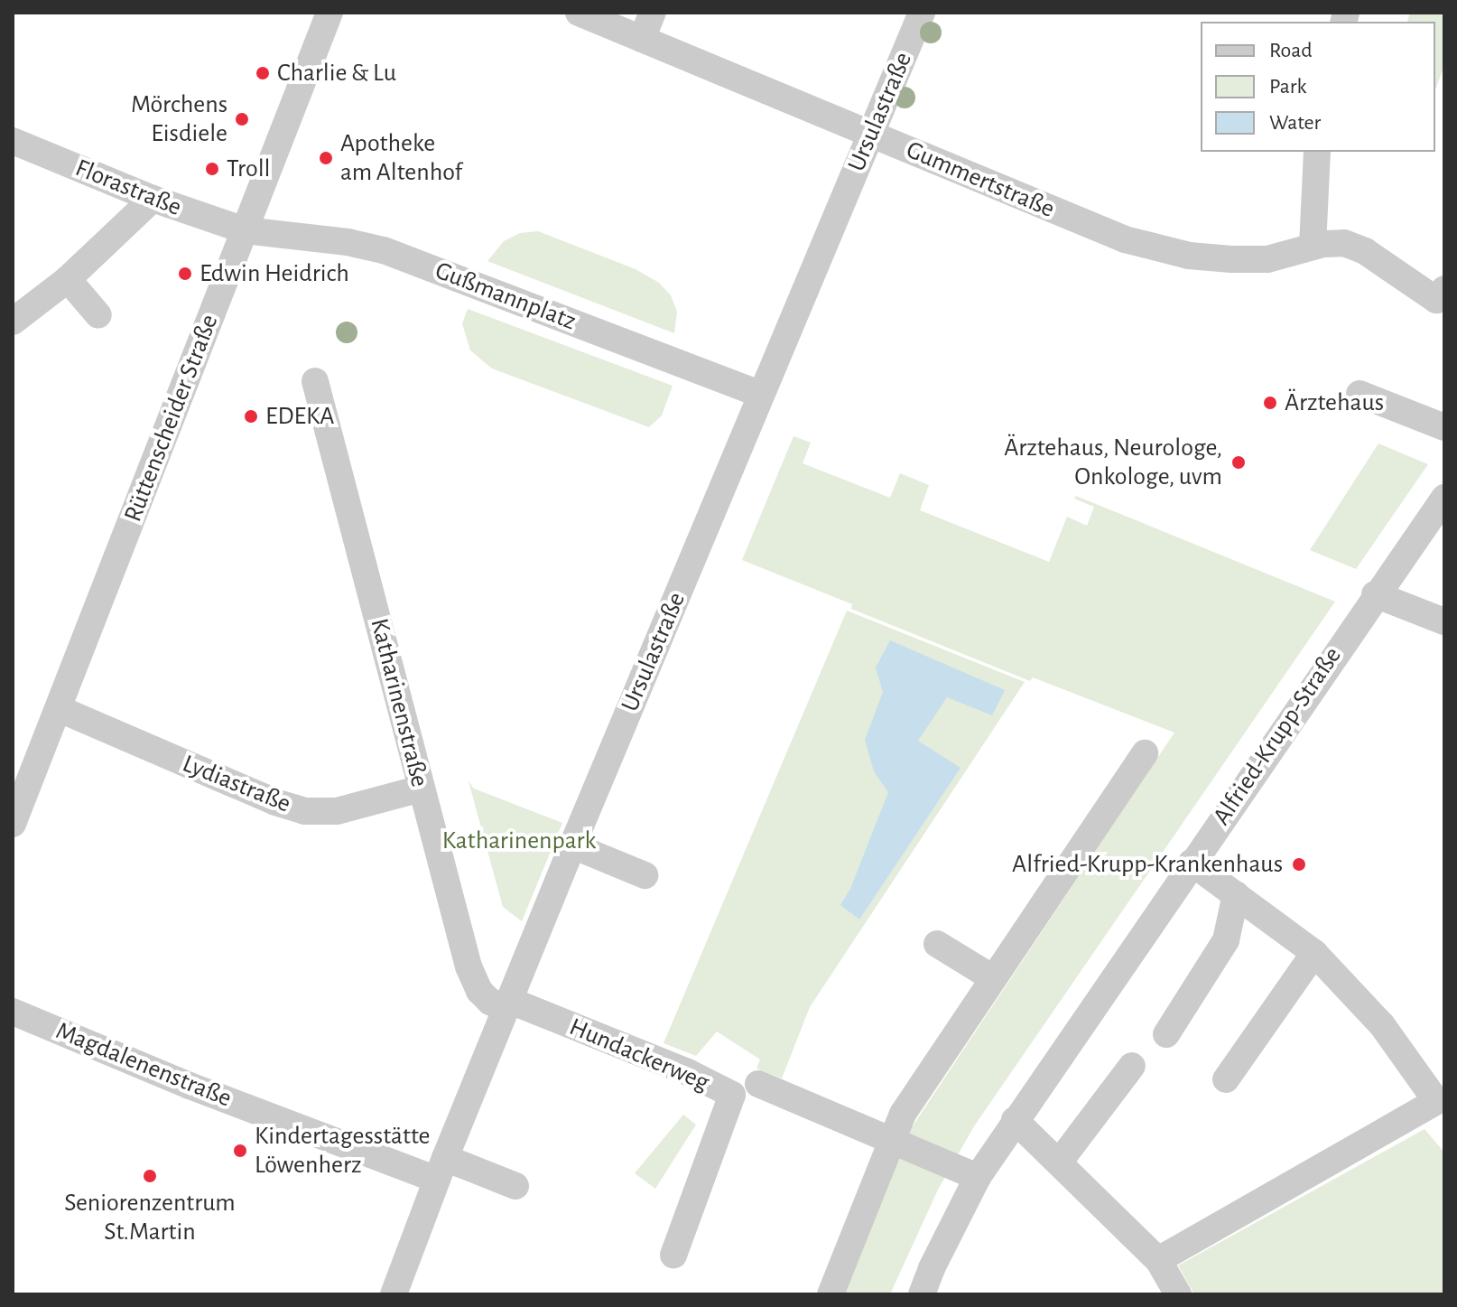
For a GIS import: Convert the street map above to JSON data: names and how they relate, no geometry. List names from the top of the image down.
{
  "streets": {
    "street": [
      "Ursulastraße",
      "Gummertstraße",
      "Florastraße",
      "Gußmannplatz",
      "Rüttenscheider Straße",
      "Katharinenstraße",
      "Alfried-Krupp-Straße",
      "Lydiastraße",
      "Hundackerweg",
      "Magdalenenstraße"
    ]
  },
  "crossings": [
    ["Ursulastraße", "Gummertstraße"],
    ["Ursulastraße", "Gußmannplatz"],
    ["Ursulastraße", "Katharinenstraße"],
    ["Ursulastraße", "Hundackerweg"],
    ["Ursulastraße", "Magdalenenstraße"],
    ["Florastraße", "Gußmannplatz"],
    ["Florastraße", "Rüttenscheider Straße"],
    ["Gußmannplatz", "Rüttenscheider Straße"],
    ["Rüttenscheider Straße", "Lydiastraße"],
    ["Katharinenstraße", "Lydiastraße"],
    ["Katharinenstraße", "Hundackerweg"]
  ],
  "parks": ["Katharinenpark"],
  "places": [
    "Charlie & Lu",
    "Mörchens Eisdiele",
    "Apotheke am Altenhof",
    "Troll",
    "Edwin Heidrich",
    "Ärztehaus",
    "EDEKA",
    "Ärztehaus, Neurologe, Onkologe, uvm",
    "Alfried-Krupp-Krankenhaus",
    "Kindertagesstätte Löwenherz",
    "Seniorenzentrum St.Martin"
  ],
  "legend": ["Road", "Park", "Water"]
}
